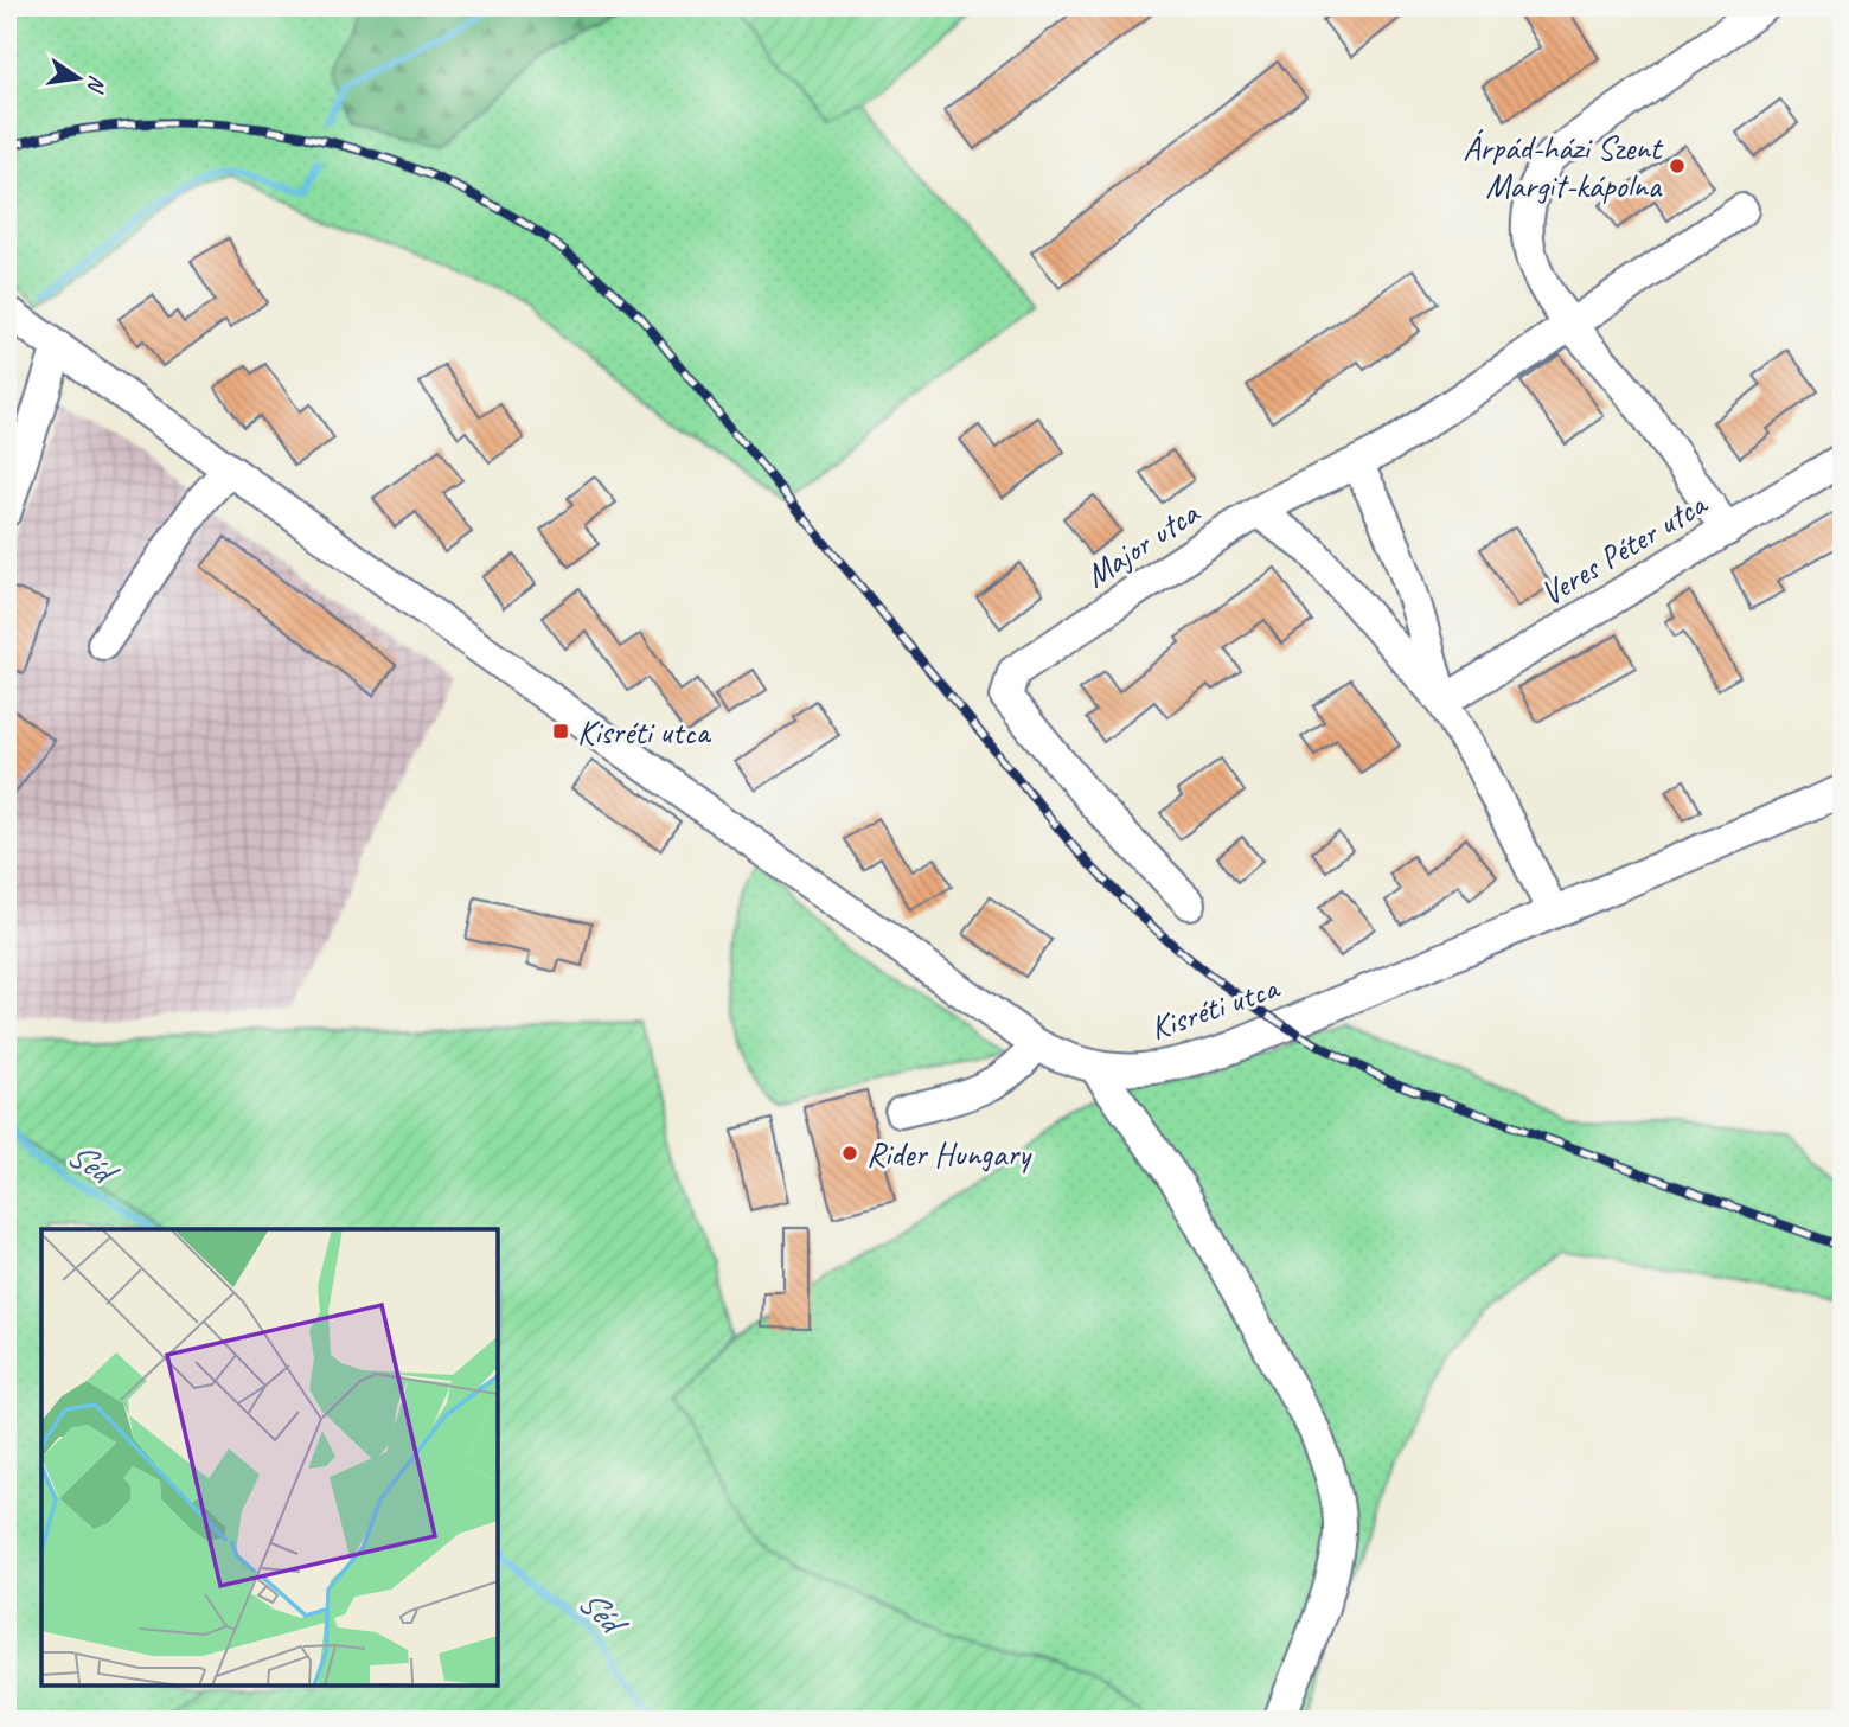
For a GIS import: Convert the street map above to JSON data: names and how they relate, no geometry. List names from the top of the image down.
{
  "streets": {
    "street": ["Major utca", "Veres Péter utca", "Kisréti utca"]
  },
  "water": ["Séd"],
  "places": {
    "other": ["Árpád-házi Szent Margit-kápolna", "Rider Hungary"],
    "transit": ["Kisréti utca"]
  },
  "north": "right"
}
